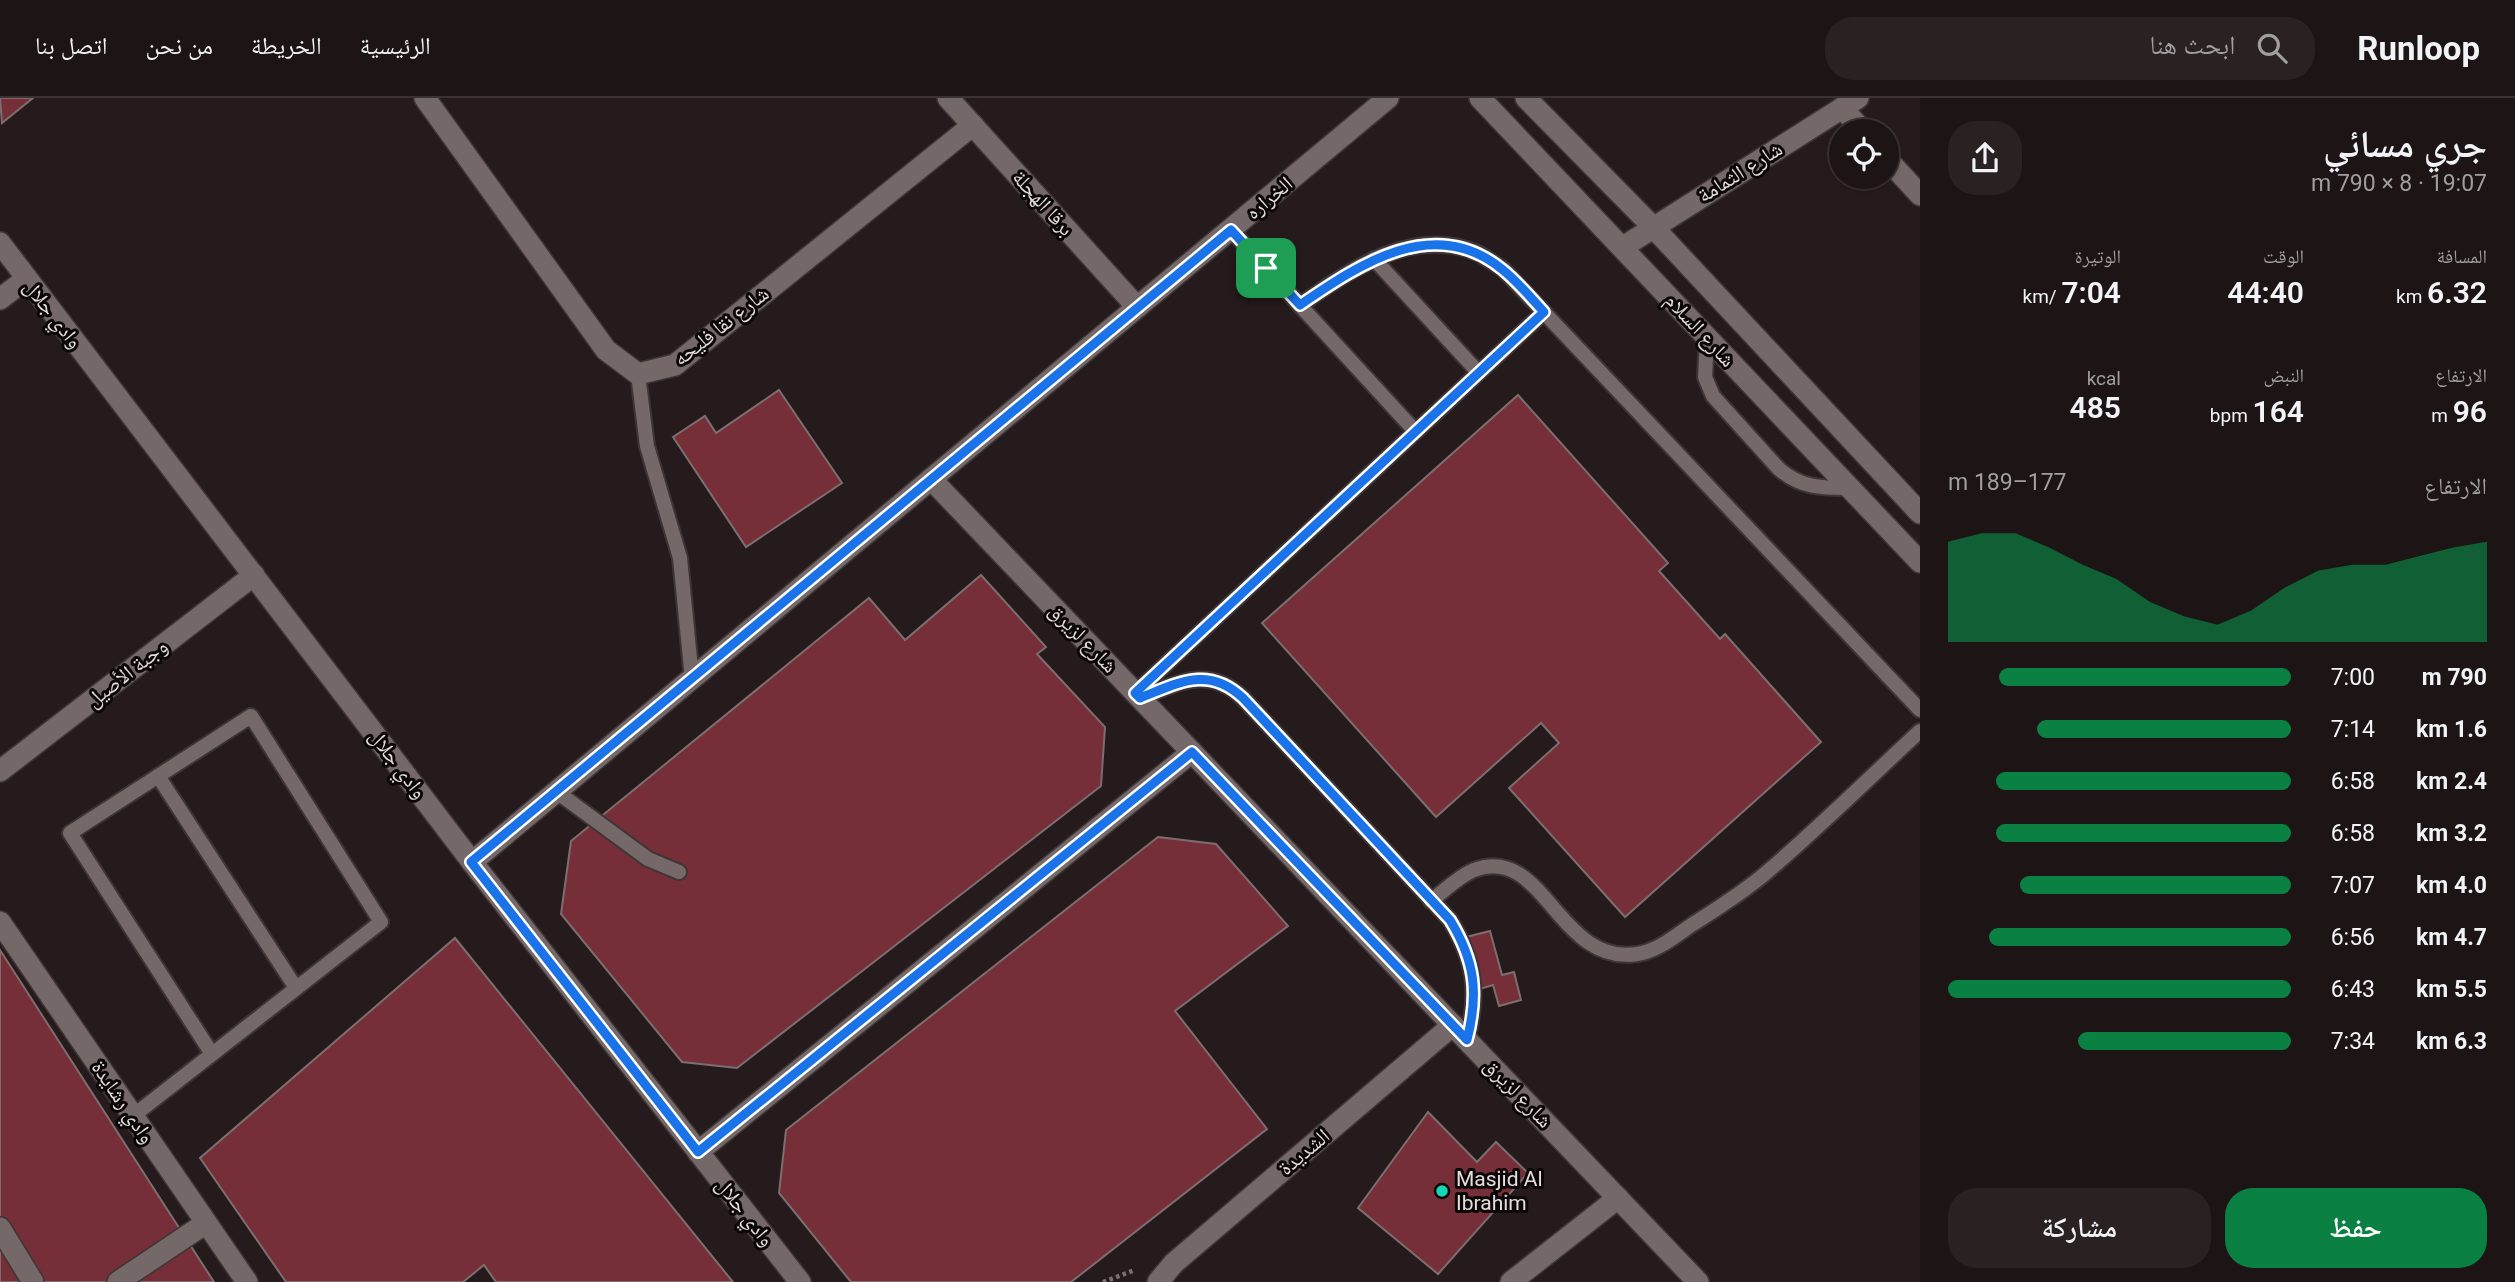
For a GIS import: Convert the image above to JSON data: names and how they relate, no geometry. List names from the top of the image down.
{
  "streets": {
    "street": [
      "شارع الثمامة",
      "الخراره",
      "برقا الهجلة",
      "وادي جلال",
      "شارع نقا فليحه",
      "شارع السلام",
      "شارع لزيرق",
      "وجبة الأصيل",
      "وادي رشايدة",
      "الشديدة"
    ]
  },
  "crossings": [
    ["شارع الثمامة", "شارع السلام"],
    ["الخراره", "برقا الهجلة"],
    ["الخراره", "وادي جلال"],
    ["الخراره", "شارع لزيرق"],
    ["برقا الهجلة", "شارع نقا فليحه"],
    ["وادي جلال", "وجبة الأصيل"],
    ["شارع لزيرق", "الشديدة"]
  ],
  "places": ["Masjid Al Ibrahim"],
  "page": {
    "header": "Runloop",
    "search": "ابحث هنا",
    "nav": [
      "الرئيسية",
      "الخريطة",
      "من نحن",
      "اتصل بنا"
    ],
    "heading": ["جري مسائي", "19:07 · 8 × 790 m"],
    "stats": [
      ["المسافة", "6.32 km"],
      ["الوقت", "44:40"],
      ["الوتيرة", "7:04 /km"],
      ["الارتفاع", "96 m"],
      ["النبض", "164 bpm"],
      ["kcal", "485"]
    ],
    "chart": ["الارتفاع", "177–189 m"],
    "list": [
      {
        "name": "790 m",
        "note": "7:00"
      },
      {
        "name": "1.6 km",
        "note": "7:14"
      },
      {
        "name": "2.4 km",
        "note": "6:58"
      },
      {
        "name": "3.2 km",
        "note": "6:58"
      },
      {
        "name": "4.0 km",
        "note": "7:07"
      },
      {
        "name": "4.7 km",
        "note": "6:56"
      },
      {
        "name": "5.5 km",
        "note": "6:43"
      },
      {
        "name": "6.3 km",
        "note": "7:34"
      }
    ],
    "buttons": ["حفظ", "مشاركة"]
  }
}
